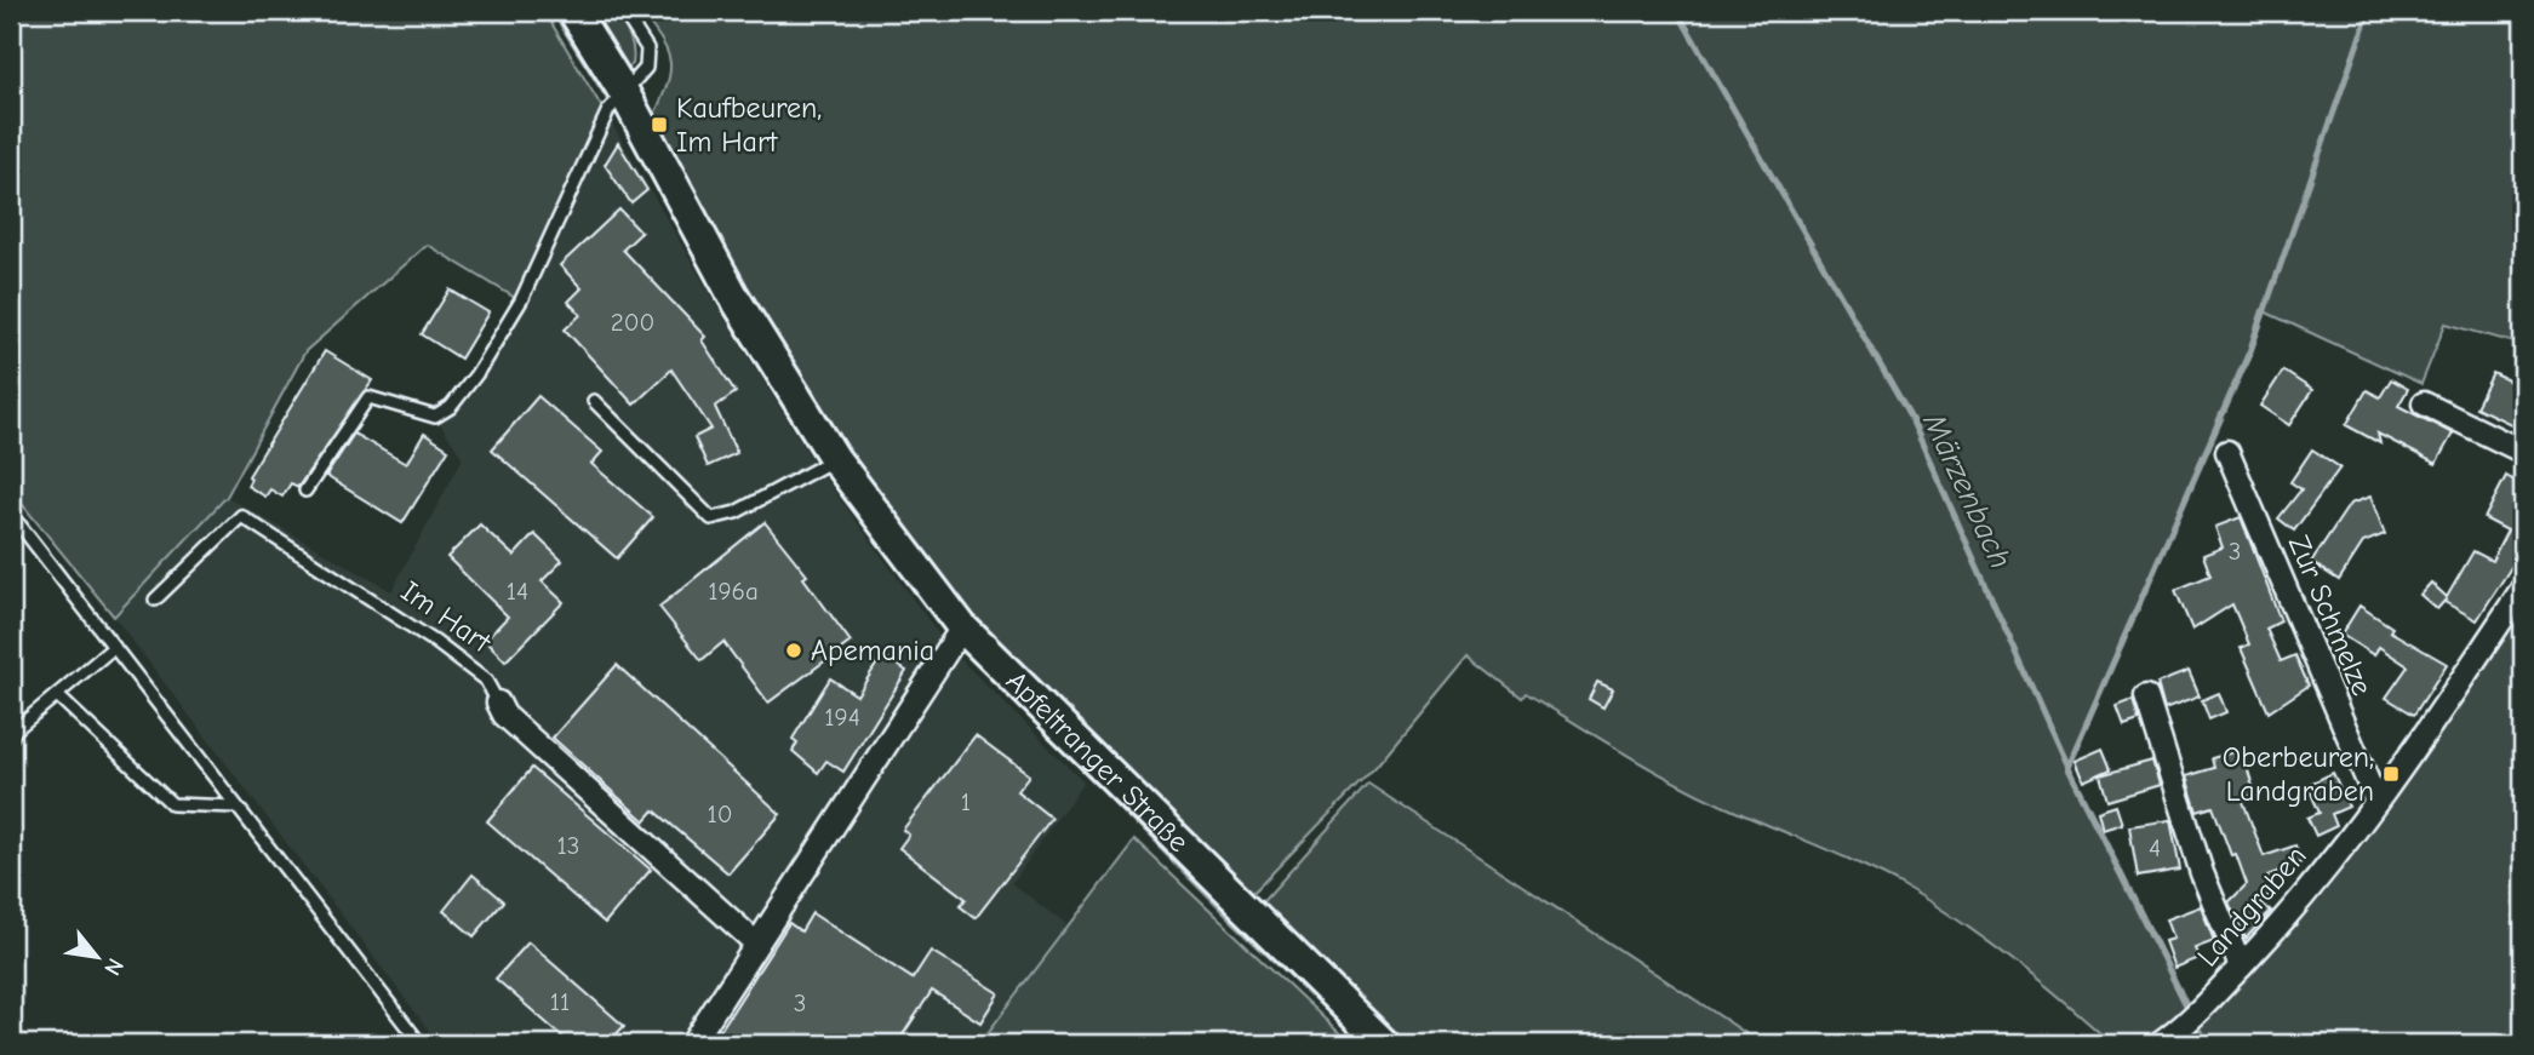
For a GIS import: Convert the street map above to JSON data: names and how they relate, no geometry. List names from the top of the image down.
{
  "streets": {
    "street": [
      "Zur Schmelze",
      "Im Hart",
      "Apfeltranger Straße",
      "Landgraben"
    ]
  },
  "crossings": [
    ["Zur Schmelze", "Landgraben"]
  ],
  "water": ["Märzenbach"],
  "places": {
    "transit": ["Kaufbeuren, Im Hart", "Oberbeuren, Landgraben"],
    "other": ["Apemania"]
  },
  "house_numbers": [
    "200",
    "3",
    "14",
    "196a",
    "194",
    "1",
    "10",
    "13",
    "4",
    "11",
    "3"
  ],
  "north": "bottom right"
}
